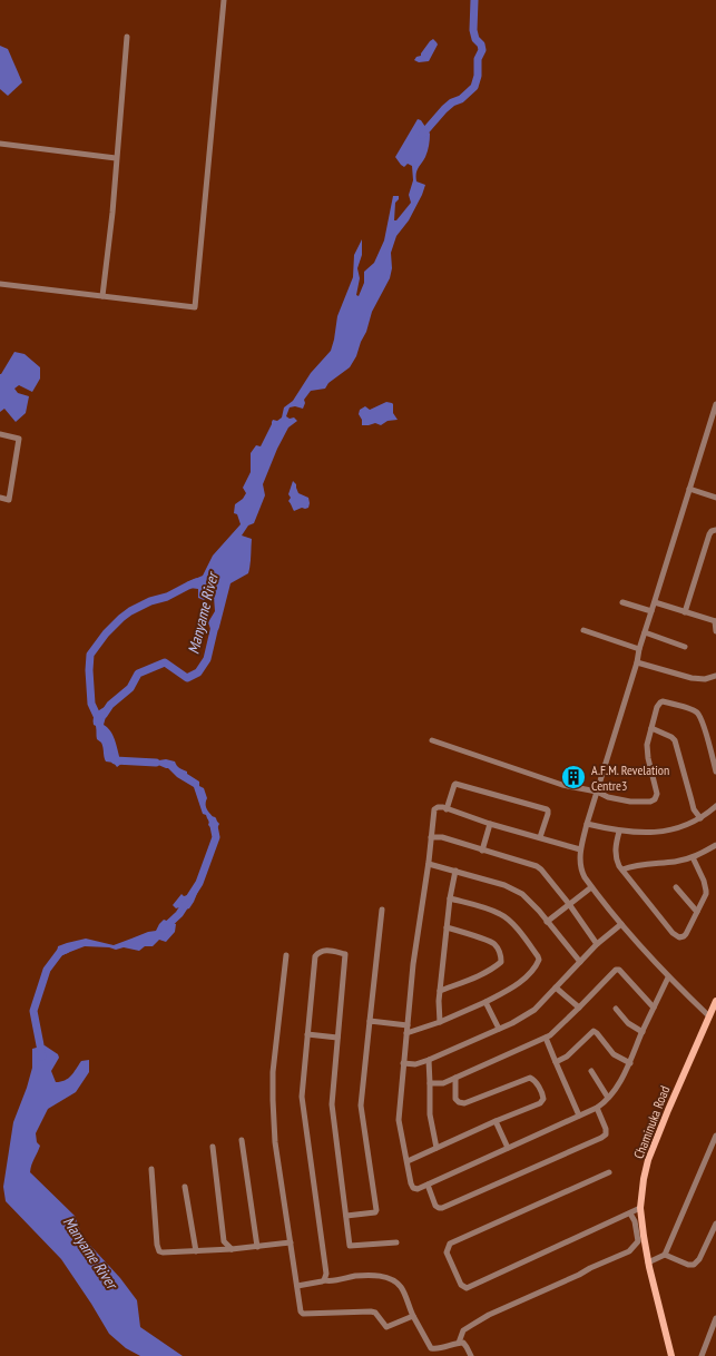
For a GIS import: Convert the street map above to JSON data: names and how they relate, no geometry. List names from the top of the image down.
{
  "streets": {
    "main road": ["Chaminuka Road"]
  },
  "water": ["Manyame River"],
  "places": {
    "building": ["A.F.M. Revelation Centre3"]
  }
}
